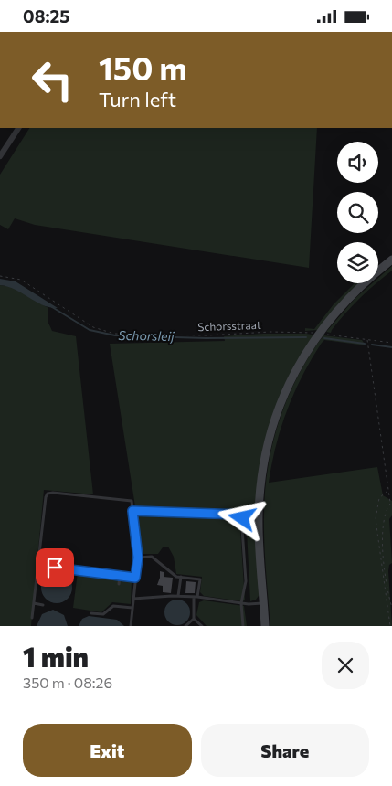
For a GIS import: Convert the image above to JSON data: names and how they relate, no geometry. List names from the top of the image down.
{
  "streets": {
    "path": ["Schorsstraat"]
  },
  "water": ["Schorsleij"],
  "page": {
    "status": "08:25",
    "turn": ["150 m", "Turn left"],
    "heading": ["1 min", "350 m · 08:26"],
    "buttons": ["Exit", "Share"]
  }
}
